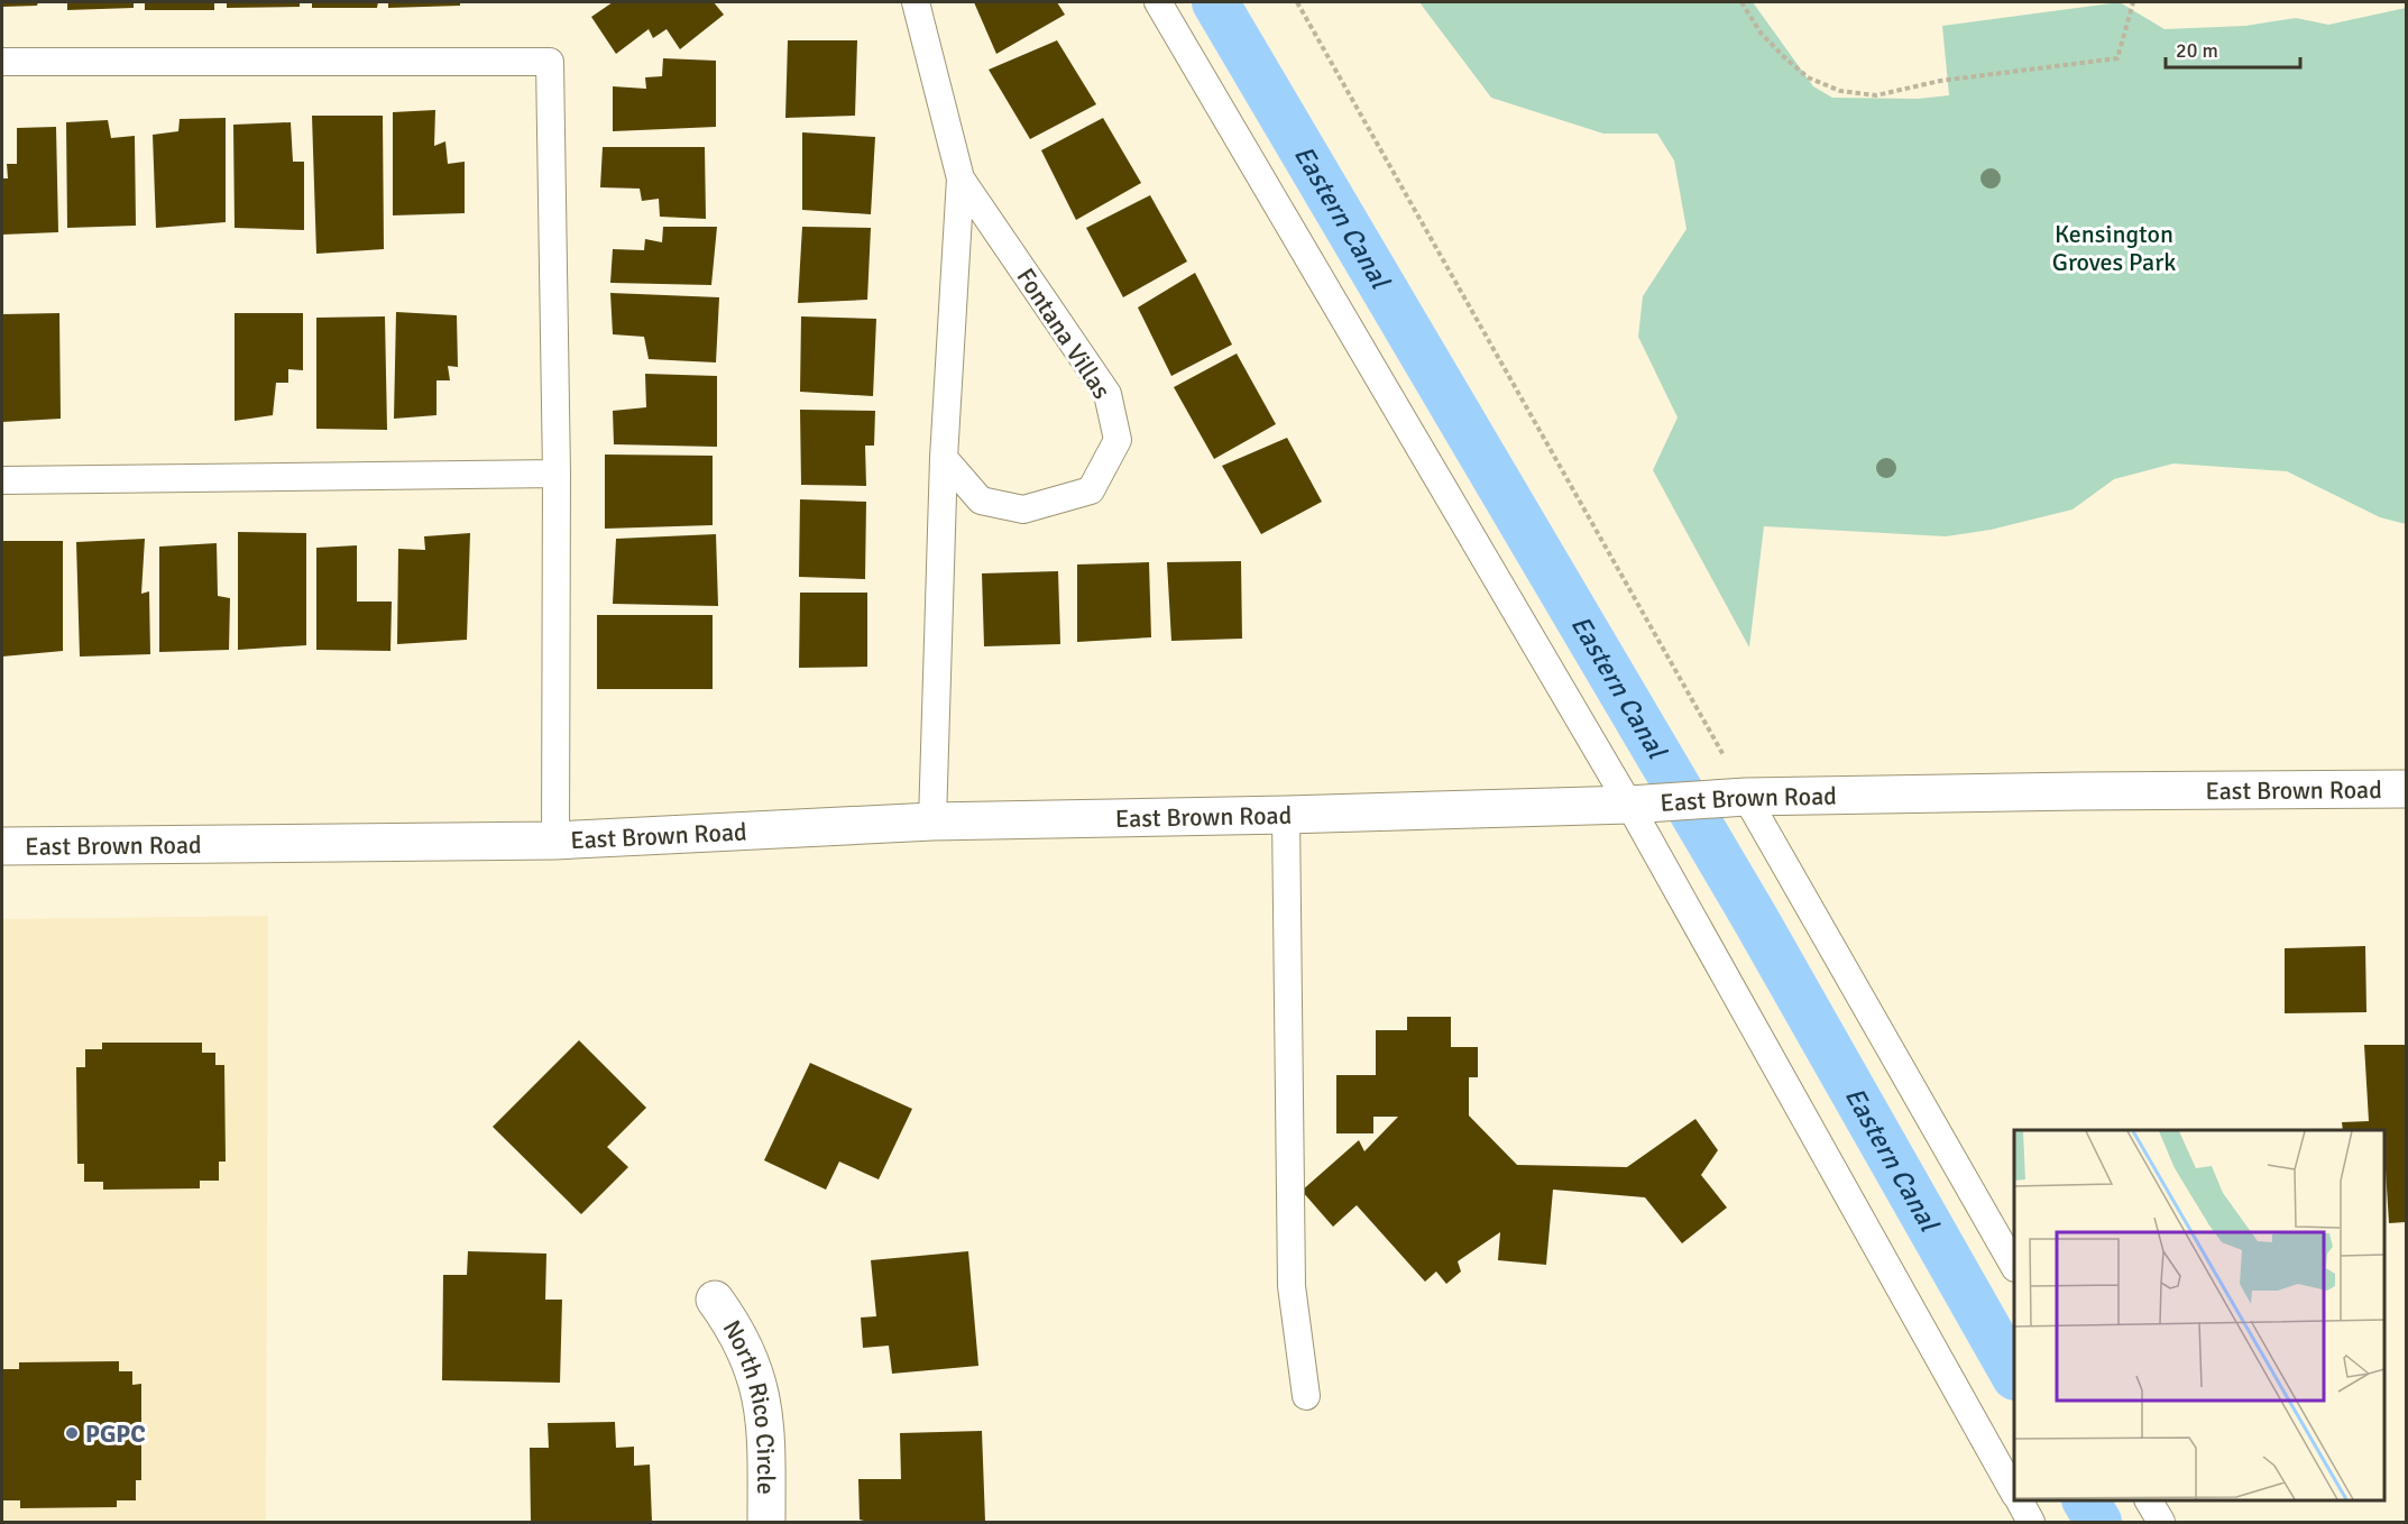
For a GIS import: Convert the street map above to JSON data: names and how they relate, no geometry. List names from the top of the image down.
{
  "streets": {
    "main road": ["East Brown Road", "North Rico Circle"],
    "lane": ["Fontana Villas"]
  },
  "crossings": [
    ["Fontana Villas", "East Brown Road"]
  ],
  "water": ["Eastern Canal"],
  "parks": ["Kensington Groves Park"],
  "places": ["PGPC"],
  "scale_bar": "20 m"
}
